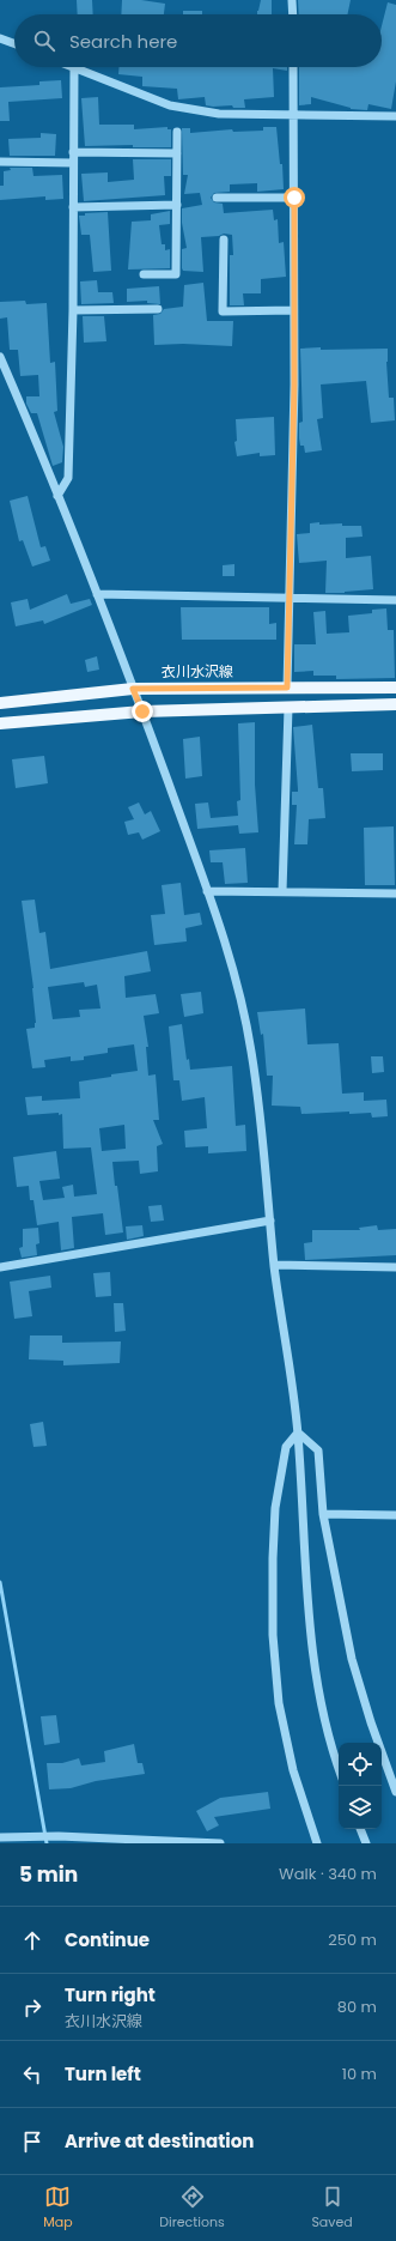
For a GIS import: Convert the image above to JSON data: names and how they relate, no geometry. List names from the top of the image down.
{
  "streets": {
    "main road": ["衣川水沢線"]
  },
  "page": {
    "search": "Search here",
    "heading": ["5 min", "Walk · 340 m"],
    "list": [
      ["Continue", "250 m"],
      ["Turn right", "衣川水沢線", "80 m"],
      ["Turn left", "10 m"],
      "Arrive at destination"
    ],
    "nav": ["Map", "Directions", "Saved"]
  }
}
